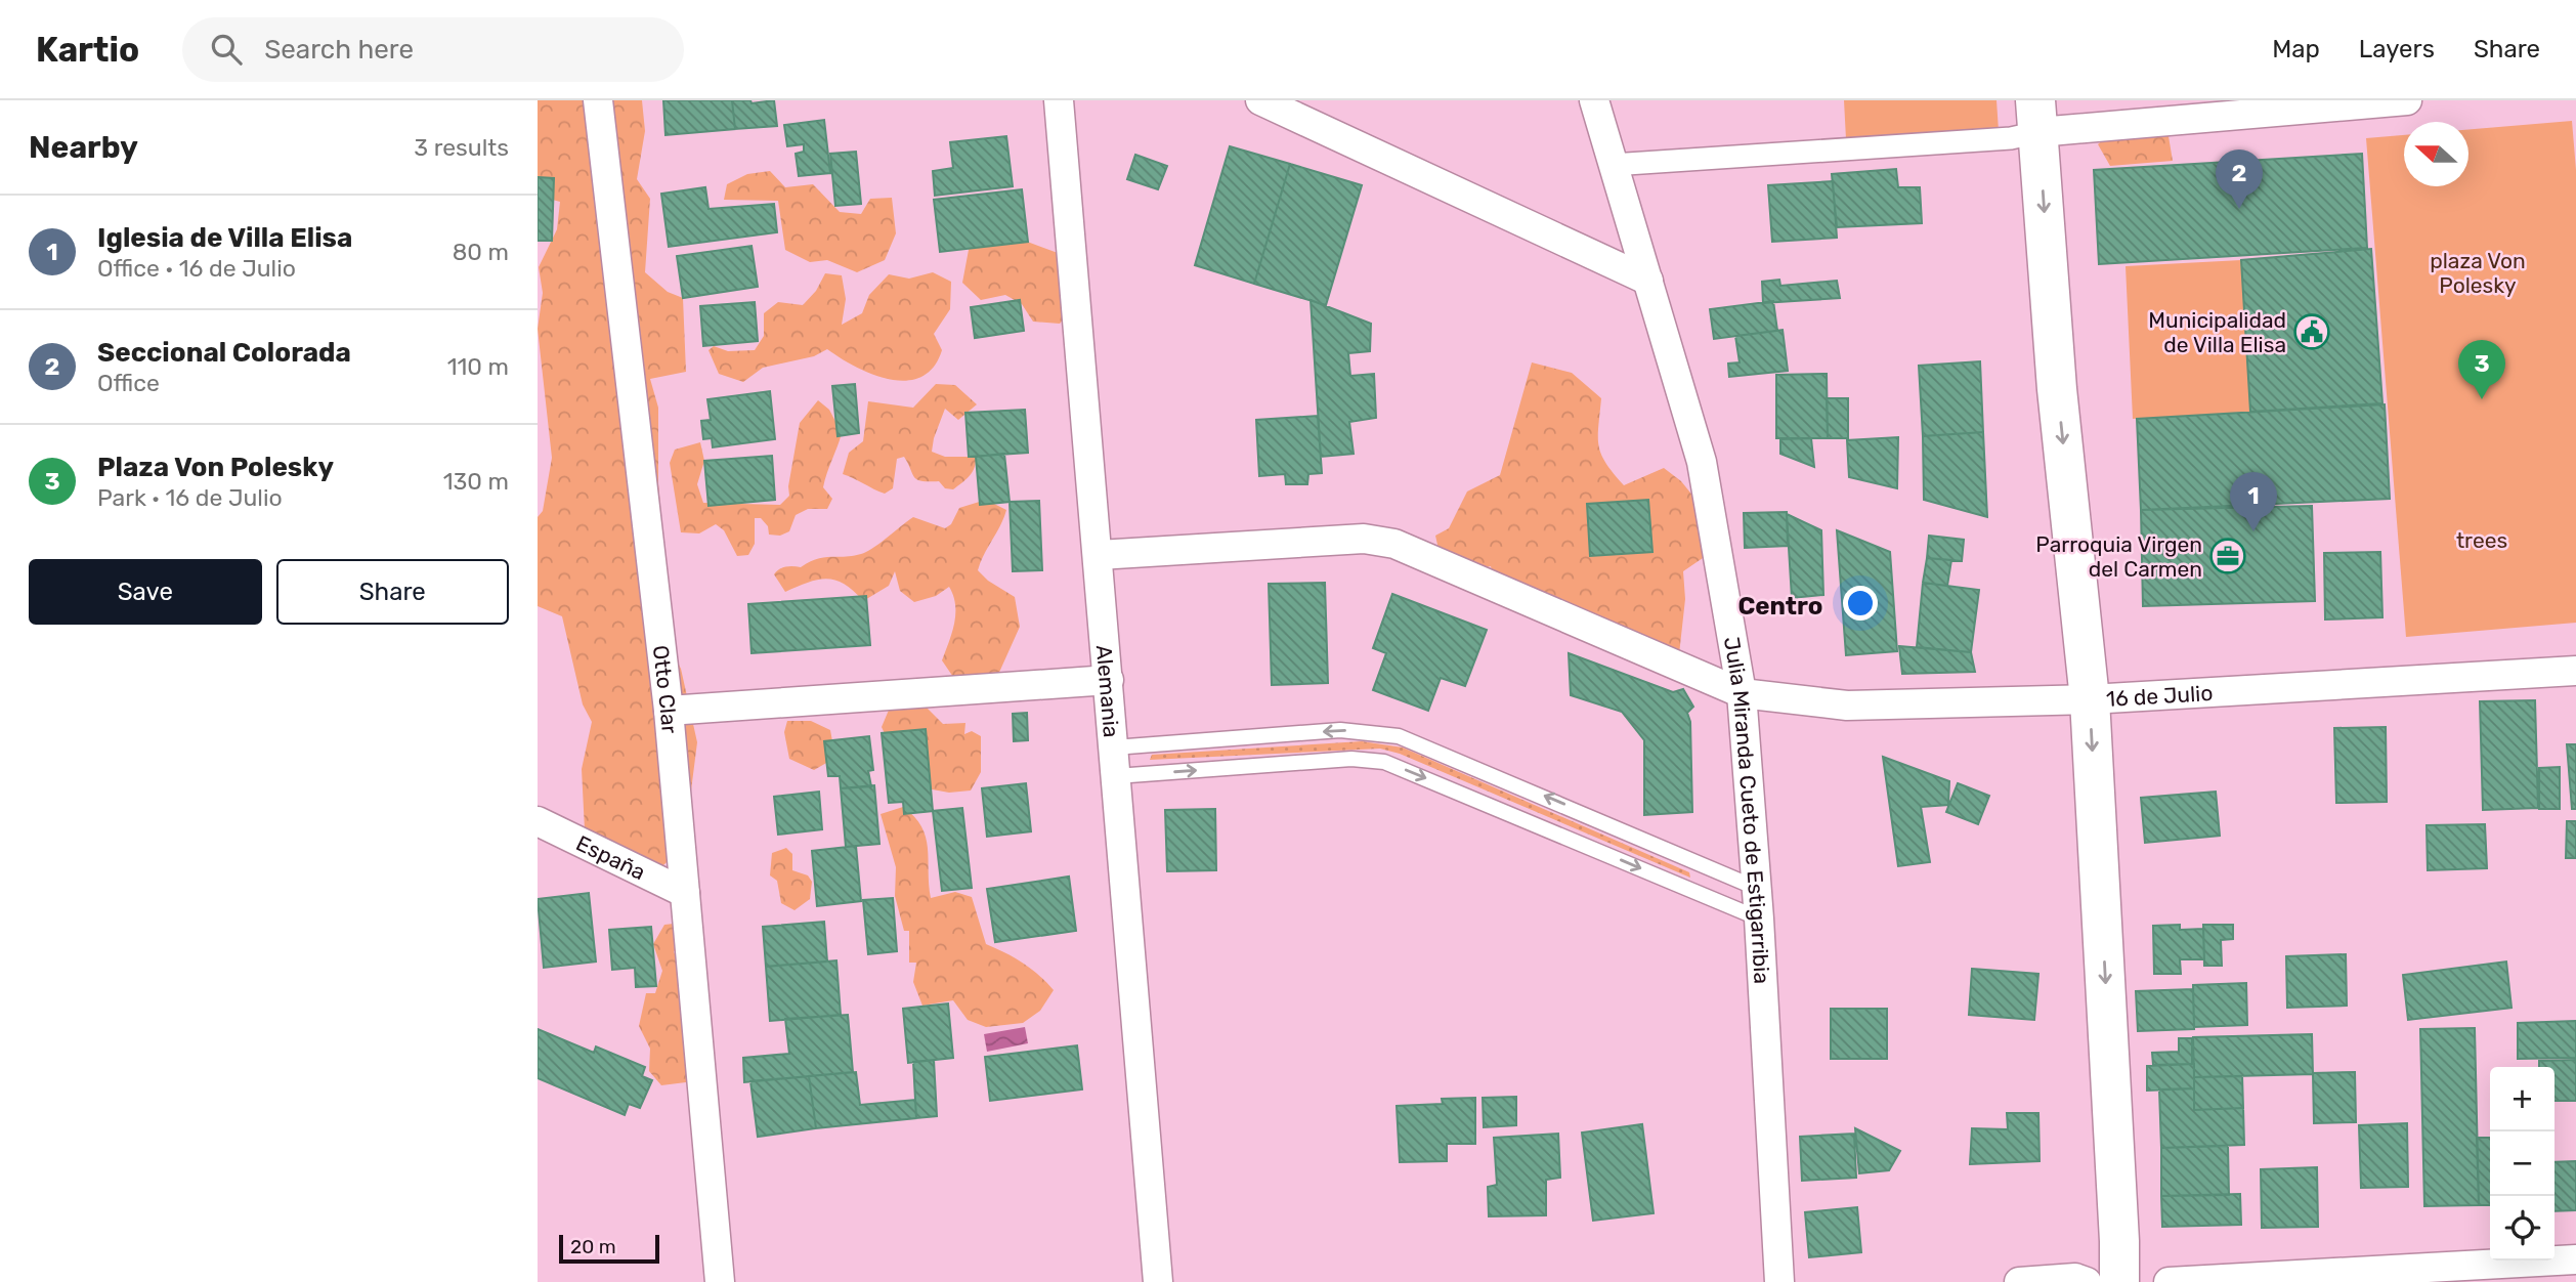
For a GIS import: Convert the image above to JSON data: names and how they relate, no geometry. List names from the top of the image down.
{
  "streets": {
    "street": [
      "Otto Clar",
      "Alemania",
      "16 de Julio",
      "Julia Miranda Cueto de Estigarribia",
      "España"
    ]
  },
  "crossings": [
    ["Otto Clar", "España"],
    ["Alemania", "16 de Julio"],
    ["16 de Julio", "Julia Miranda Cueto de Estigarribia"]
  ],
  "districts": ["Centro"],
  "parks": ["plaza Von Polesky", "trees"],
  "places": {
    "public building": ["Municipalidad de Villa Elisa"],
    "office": ["Parroquia Virgen del Carmen"]
  },
  "scale_bar": "20 m",
  "north": "left",
  "page": {
    "header": "Kartio",
    "search": "Search here",
    "nav": ["Map", "Layers", "Share"],
    "heading": ["Nearby", "3 results"],
    "pins": ["2", "3", "1"],
    "list": [
      {
        "mark": "1",
        "name": "Iglesia de Villa Elisa",
        "note": "Office · 16 de Julio",
        "value": "80 m"
      },
      {
        "mark": "2",
        "name": "Seccional Colorada",
        "note": "Office",
        "value": "110 m"
      },
      {
        "mark": "3",
        "name": "Plaza Von Polesky",
        "note": "Park · 16 de Julio",
        "value": "130 m"
      }
    ],
    "buttons": ["Save", "Share"],
    "map_buttons": ["+", "−"],
    "scale": "20 m"
  }
}
